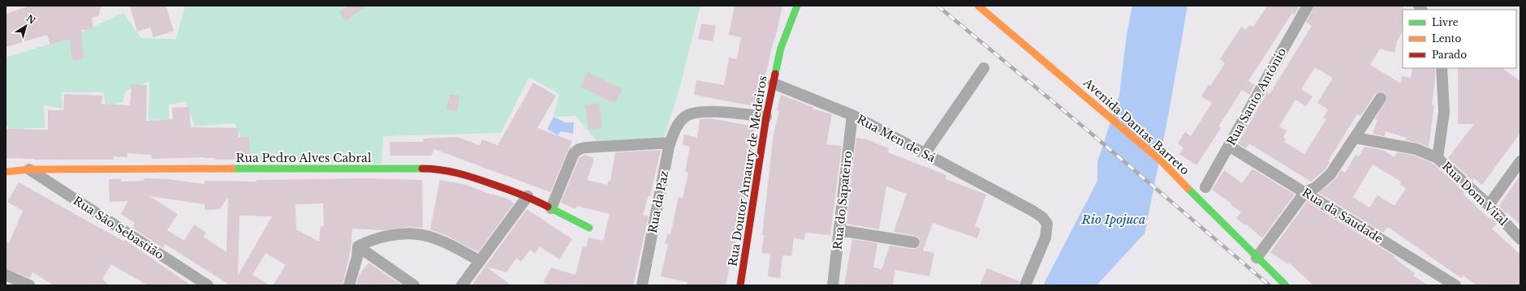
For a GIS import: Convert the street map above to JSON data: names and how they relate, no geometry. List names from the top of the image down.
{
  "streets": {
    "street": [
      "Rua Santo Antônio",
      "Avenida Dantas Barreto",
      "Rua Men de Sá",
      "Rua Pedro Alves Cabral",
      "Rua Doutor Amaury de Medeiros",
      "Rua Dom Vital",
      "Rua do Sapateiro",
      "Rua da Paz",
      "Rua da Saudade",
      "Rua São Sebastião"
    ]
  },
  "crossings": [
    ["Rua Santo Antônio", "Rua da Saudade"],
    ["Rua Men de Sá", "Rua Doutor Amaury de Medeiros"],
    ["Rua Men de Sá", "Rua do Sapateiro"],
    ["Rua Pedro Alves Cabral", "Rua São Sebastião"],
    ["Rua Doutor Amaury de Medeiros", "Rua da Paz"]
  ],
  "water": ["Rio Ipojuca"],
  "legend": ["Livre", "Lento", "Parado"],
  "north": "top right"
}
